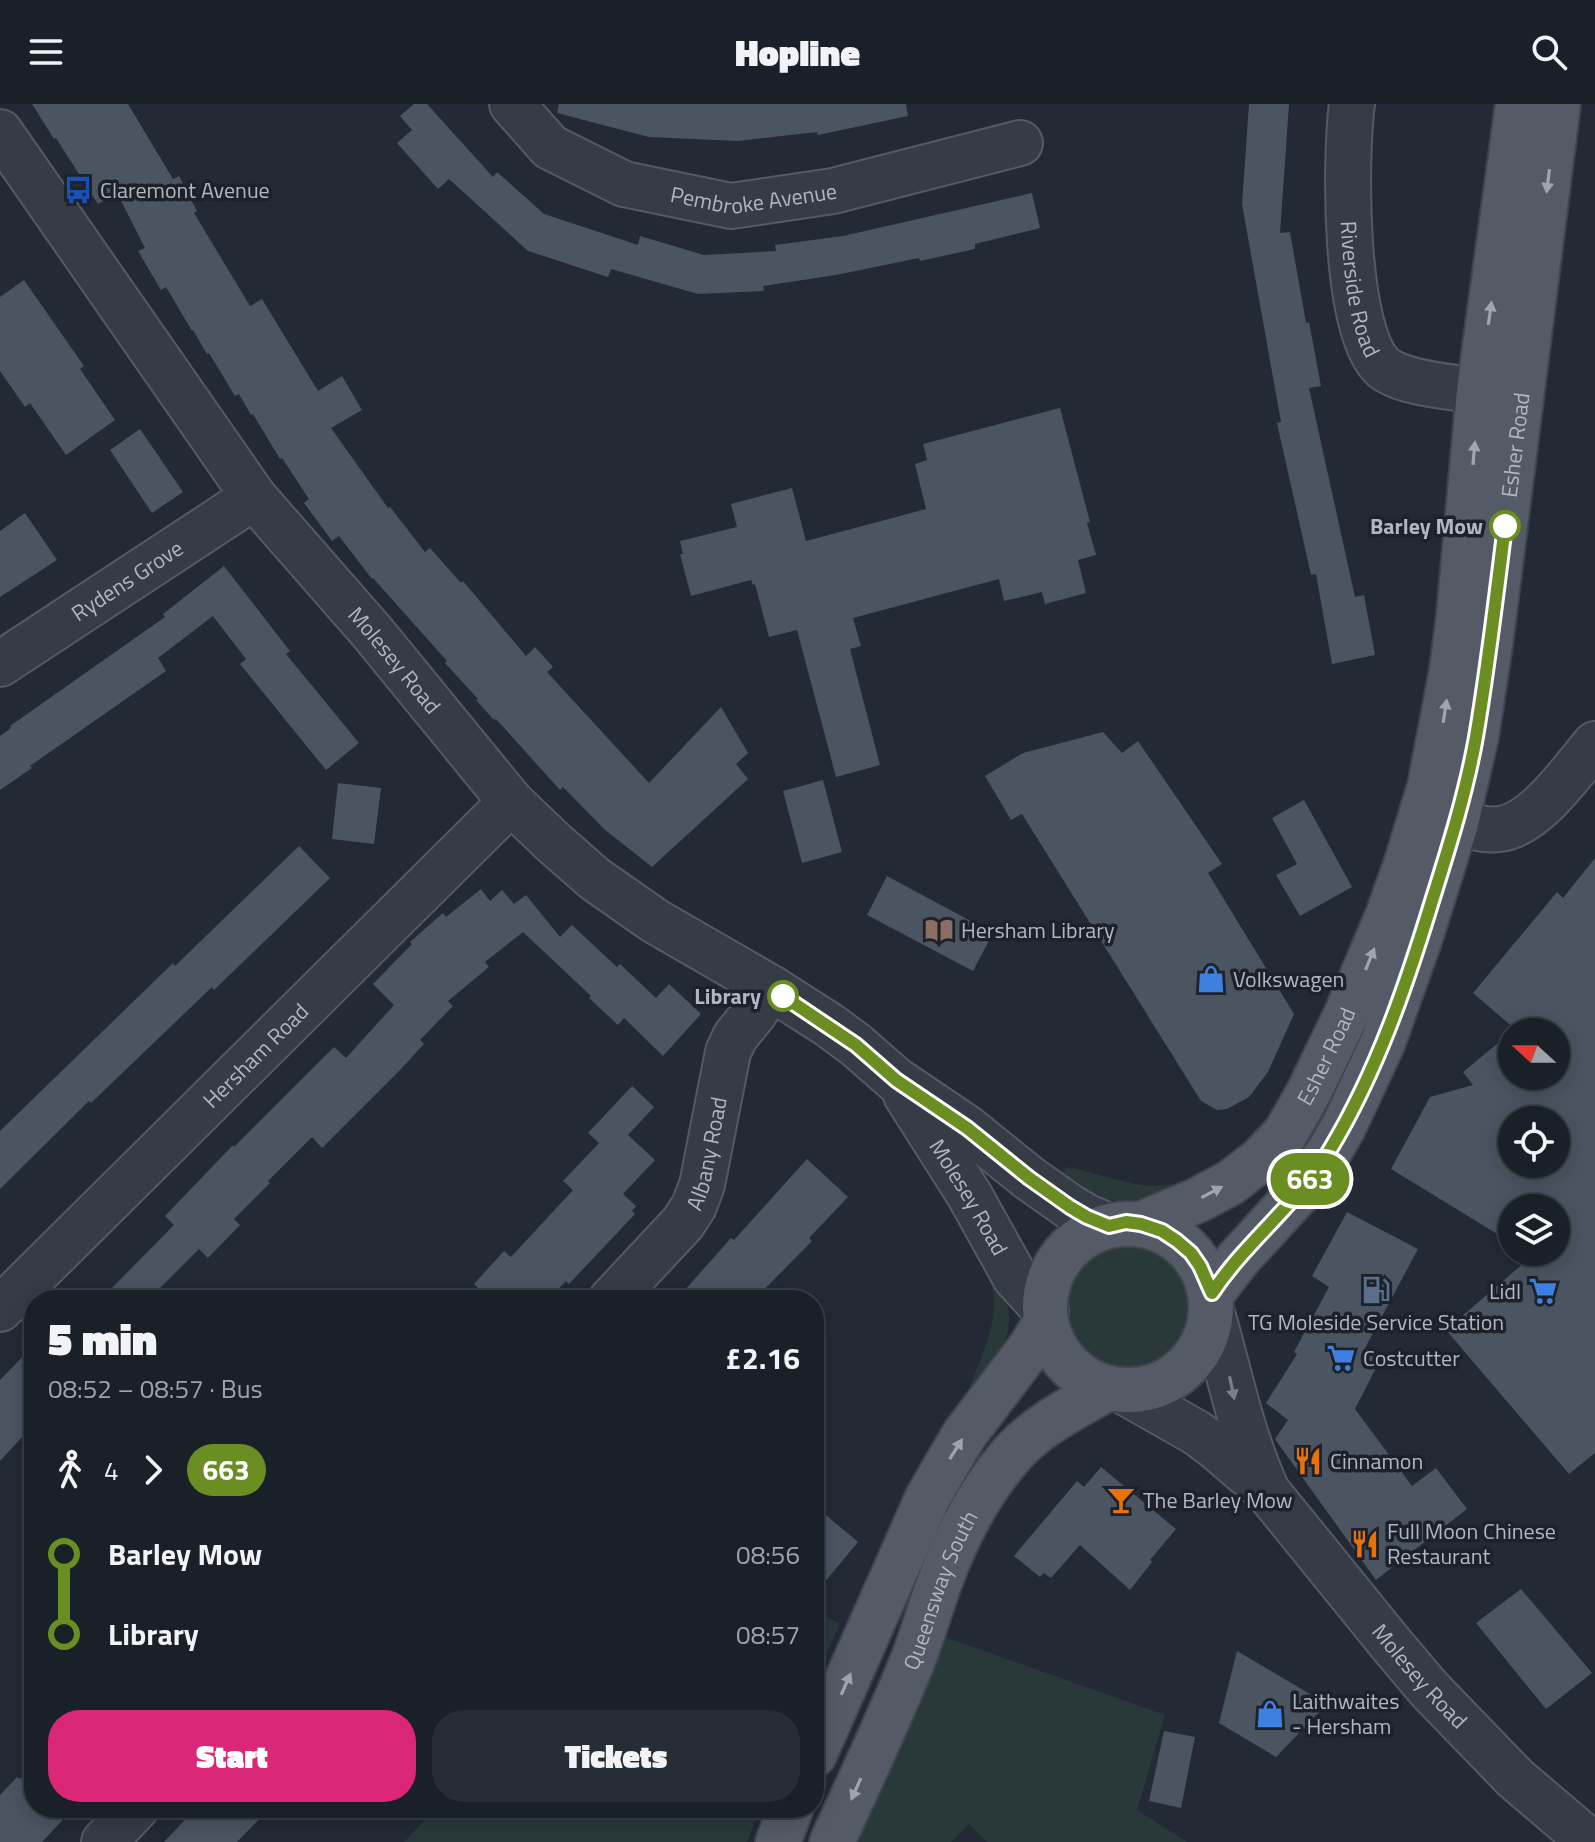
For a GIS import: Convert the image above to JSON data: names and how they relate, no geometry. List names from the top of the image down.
{
  "streets": {
    "main road": ["Esher Road", "Queensway South"],
    "street": [
      "Pembroke Avenue",
      "Riverside Road",
      "Rydens Grove",
      "Molesey Road",
      "Hersham Road",
      "Albany Road"
    ]
  },
  "crossings": [
    ["Riverside Road", "Esher Road"],
    ["Esher Road", "Molesey Road"],
    ["Esher Road", "Queensway South"],
    ["Rydens Grove", "Molesey Road"],
    ["Molesey Road", "Hersham Road"],
    ["Molesey Road", "Albany Road"],
    ["Molesey Road", "Queensway South"]
  ],
  "places": {
    "bus stop": ["Claremont Avenue"],
    "other": ["Barley Mow", "Library"],
    "library": ["Hersham Library"],
    "shop": ["Volkswagen", "Laithwaites - Hersham"],
    "fuel station": ["TG Moleside Service Station"],
    "supermarket": ["Lidl", "Costcutter"],
    "restaurant": ["Cinnamon", "Full Moon Chinese Restaurant"],
    "bar": ["The Barley Mow"]
  },
  "lines": ["bus line 663"],
  "north": "left",
  "page": {
    "header": "Hopline",
    "on_map": "663",
    "heading": ["5 min", "08:52 – 08:57 · Bus", "£2.16"],
    "legs": ["4", "663"],
    "list": [
      {
        "name": "Barley Mow",
        "value": "08:56"
      },
      {
        "name": "Library",
        "value": "08:57"
      }
    ],
    "buttons": ["Start", "Tickets"]
  }
}
